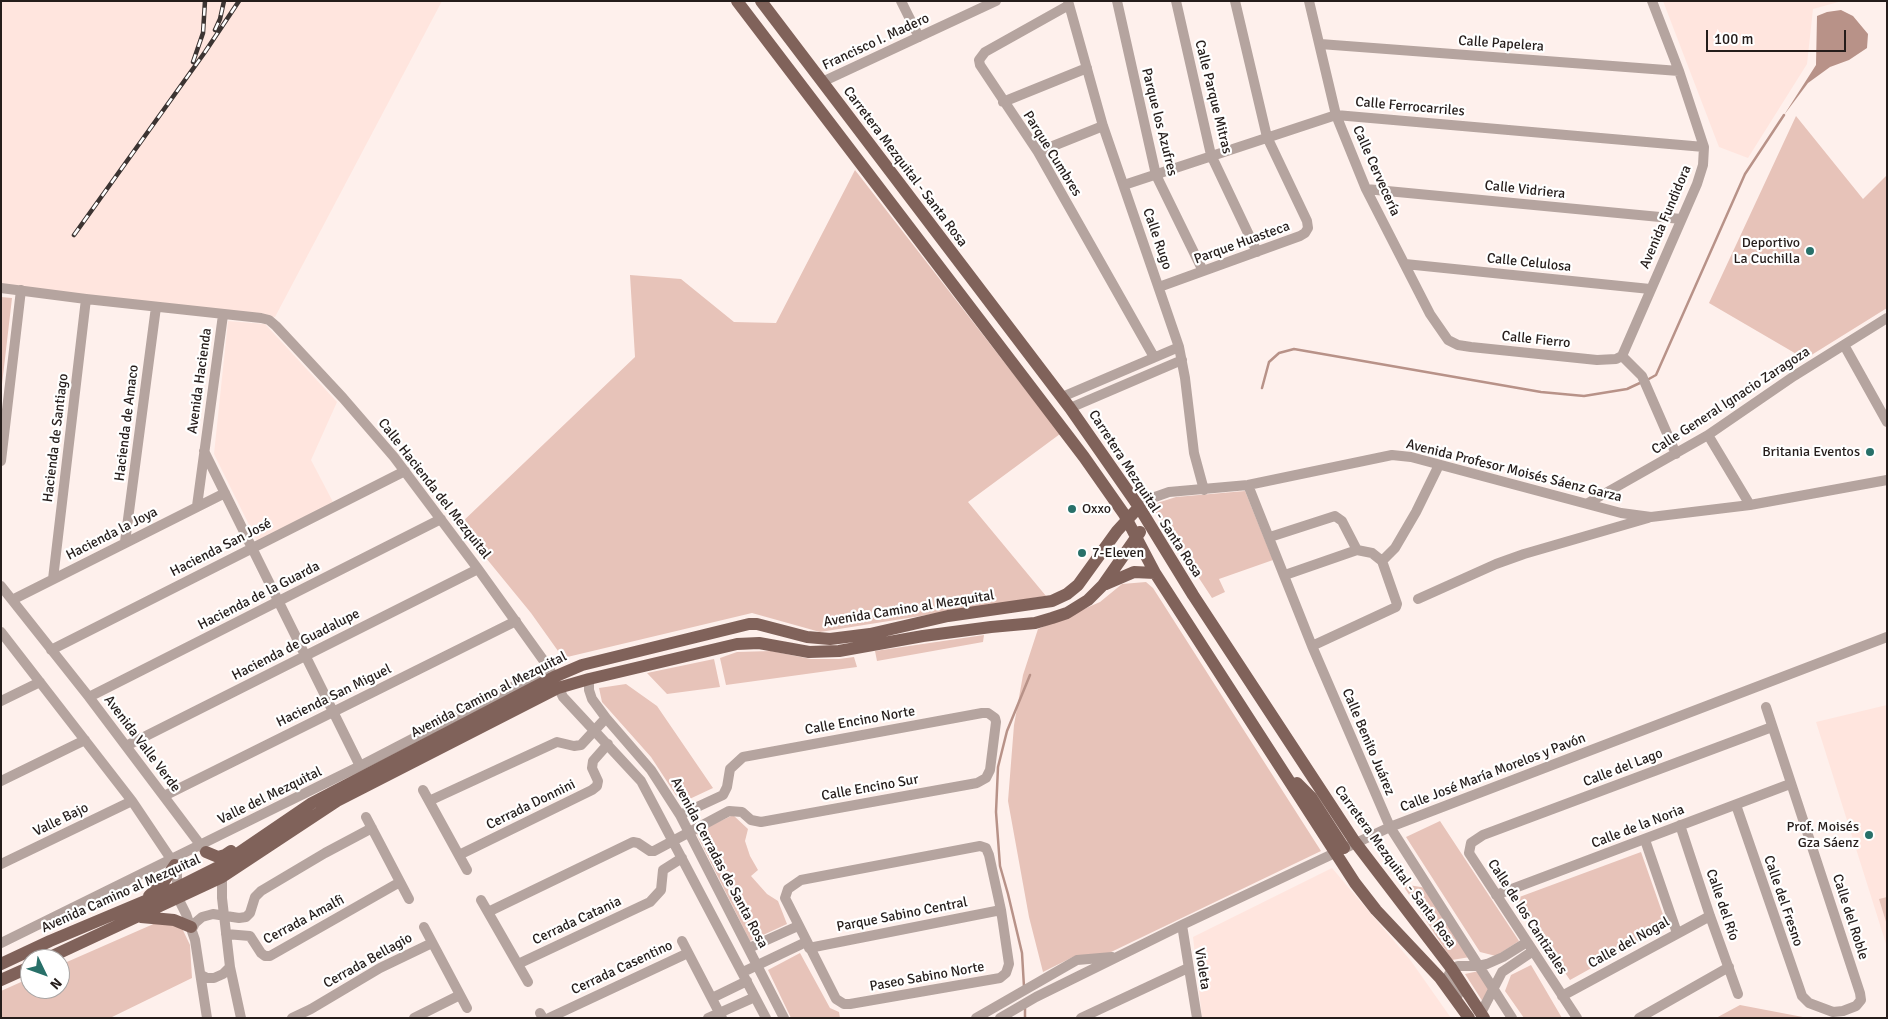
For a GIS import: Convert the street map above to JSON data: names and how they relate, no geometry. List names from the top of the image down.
{
  "streets": {
    "main road": ["Carretera Mezquital - Santa Rosa", "Avenida Camino al Mezquital"],
    "street": [
      "Francisco I. Madero",
      "Calle Papelera",
      "Calle Parque Mitras",
      "Calle Ferrocarriles",
      "Parque los Azufres",
      "Parque Cumbres",
      "Calle Cervecería",
      "Calle Vidriera",
      "Avenida Fundidora",
      "Calle Rugo",
      "Parque Huasteca",
      "Calle Celulosa",
      "Calle Fierro",
      "Avenida Hacienda",
      "Calle General Ignacio Zaragoza",
      "Hacienda de Amaco",
      "Hacienda de Santiago",
      "Avenida Profesor Moisés Sáenz Garza",
      "Calle Hacienda del Mezquital",
      "Hacienda la Joya",
      "Hacienda San José",
      "Hacienda de la Guarda",
      "Hacienda de Guadalupe",
      "Hacienda San Miguel",
      "Calle Encino Norte",
      "Calle Benito Juárez",
      "Avenida Valle Verde",
      "Calle del Lago",
      "Calle José María Morelos y Pavón",
      "Calle Encino Sur",
      "Valle del Mezquital",
      "Cerrada Donnini",
      "Valle Bajo",
      "Calle de la Noria",
      "Avenida Cerradas de Santa Rosa",
      "Calle del Fresno",
      "Calle del Río",
      "Parque Sabino Central",
      "Calle de los Cantizales",
      "Calle del Roble",
      "Cerrada Amalfi",
      "Cerrada Catania",
      "Calle del Nogal",
      "Cerrada Bellagio",
      "Cerrada Casentino",
      "Violeta",
      "Paseo Sabino Norte"
    ]
  },
  "crossings": [
    ["Francisco I. Madero", "Carretera Mezquital - Santa Rosa"],
    ["Calle Papelera", "Calle Cervecería"],
    ["Calle Papelera", "Avenida Fundidora"],
    ["Calle Parque Mitras", "Calle Ferrocarriles"],
    ["Calle Parque Mitras", "Parque Huasteca"],
    ["Calle Ferrocarriles", "Parque los Azufres"],
    ["Calle Ferrocarriles", "Calle Cervecería"],
    ["Calle Ferrocarriles", "Avenida Fundidora"],
    ["Calle Ferrocarriles", "Calle Rugo"],
    ["Calle Ferrocarriles", "Parque Huasteca"],
    ["Parque los Azufres", "Parque Huasteca"],
    ["Parque Cumbres", "Calle Rugo"],
    ["Carretera Mezquital - Santa Rosa", "Avenida Profesor Moisés Sáenz Garza"],
    ["Carretera Mezquital - Santa Rosa", "Avenida Camino al Mezquital"],
    ["Carretera Mezquital - Santa Rosa", "Calle José María Morelos y Pavón"],
    ["Calle Cervecería", "Calle Vidriera"],
    ["Calle Cervecería", "Calle Celulosa"],
    ["Calle Cervecería", "Calle Fierro"],
    ["Calle Vidriera", "Avenida Fundidora"],
    ["Avenida Fundidora", "Calle Celulosa"],
    ["Avenida Fundidora", "Calle Fierro"],
    ["Calle Rugo", "Parque Huasteca"],
    ["Calle Rugo", "Avenida Profesor Moisés Sáenz Garza"],
    ["Avenida Hacienda", "Calle Hacienda del Mezquital"],
    ["Avenida Hacienda", "Hacienda la Joya"],
    ["Avenida Hacienda", "Hacienda San José"],
    ["Avenida Hacienda", "Hacienda de la Guarda"],
    ["Avenida Hacienda", "Hacienda de Guadalupe"],
    ["Avenida Hacienda", "Hacienda San Miguel"],
    ["Avenida Hacienda", "Valle del Mezquital"],
    ["Calle General Ignacio Zaragoza", "Avenida Profesor Moisés Sáenz Garza"],
    ["Hacienda de Amaco", "Hacienda la Joya"],
    ["Hacienda de Santiago", "Hacienda la Joya"],
    ["Avenida Profesor Moisés Sáenz Garza", "Avenida Camino al Mezquital"],
    ["Avenida Profesor Moisés Sáenz Garza", "Calle Benito Juárez"],
    ["Calle Hacienda del Mezquital", "Hacienda San José"],
    ["Calle Hacienda del Mezquital", "Hacienda de la Guarda"],
    ["Calle Hacienda del Mezquital", "Avenida Camino al Mezquital"],
    ["Calle Hacienda del Mezquital", "Hacienda de Guadalupe"],
    ["Calle Hacienda del Mezquital", "Hacienda San Miguel"],
    ["Calle Hacienda del Mezquital", "Valle del Mezquital"],
    ["Hacienda la Joya", "Avenida Valle Verde"],
    ["Hacienda San José", "Avenida Valle Verde"],
    ["Hacienda de la Guarda", "Avenida Valle Verde"],
    ["Avenida Camino al Mezquital", "Avenida Valle Verde"],
    ["Avenida Camino al Mezquital", "Valle del Mezquital"],
    ["Avenida Camino al Mezquital", "Avenida Cerradas de Santa Rosa"],
    ["Hacienda de Guadalupe", "Avenida Valle Verde"],
    ["Hacienda San Miguel", "Avenida Valle Verde"],
    ["Calle Encino Norte", "Calle Encino Sur"],
    ["Calle Encino Norte", "Avenida Cerradas de Santa Rosa"],
    ["Calle Benito Juárez", "Calle José María Morelos y Pavón"],
    ["Avenida Valle Verde", "Valle del Mezquital"],
    ["Calle del Lago", "Calle de los Cantizales"],
    ["Calle del Lago", "Calle del Roble"],
    ["Calle José María Morelos y Pavón", "Violeta"],
    ["Calle Encino Sur", "Avenida Cerradas de Santa Rosa"],
    ["Calle de la Noria", "Calle del Fresno"],
    ["Calle de la Noria", "Calle del Río"],
    ["Calle de la Noria", "Calle de los Cantizales"],
    ["Calle de la Noria", "Calle del Roble"],
    ["Avenida Cerradas de Santa Rosa", "Parque Sabino Central"],
    ["Calle del Fresno", "Calle del Roble"],
    ["Calle del Río", "Calle del Nogal"],
    ["Parque Sabino Central", "Paseo Sabino Norte"],
    ["Calle de los Cantizales", "Calle del Nogal"]
  ],
  "places": [
    "Deportivo La Cuchilla",
    "Britania Eventos",
    "Oxxo",
    "7-Eleven",
    "Prof. Moisés Gza Sáenz"
  ],
  "scale_bar": "100 m",
  "north": "bottom right"
}
